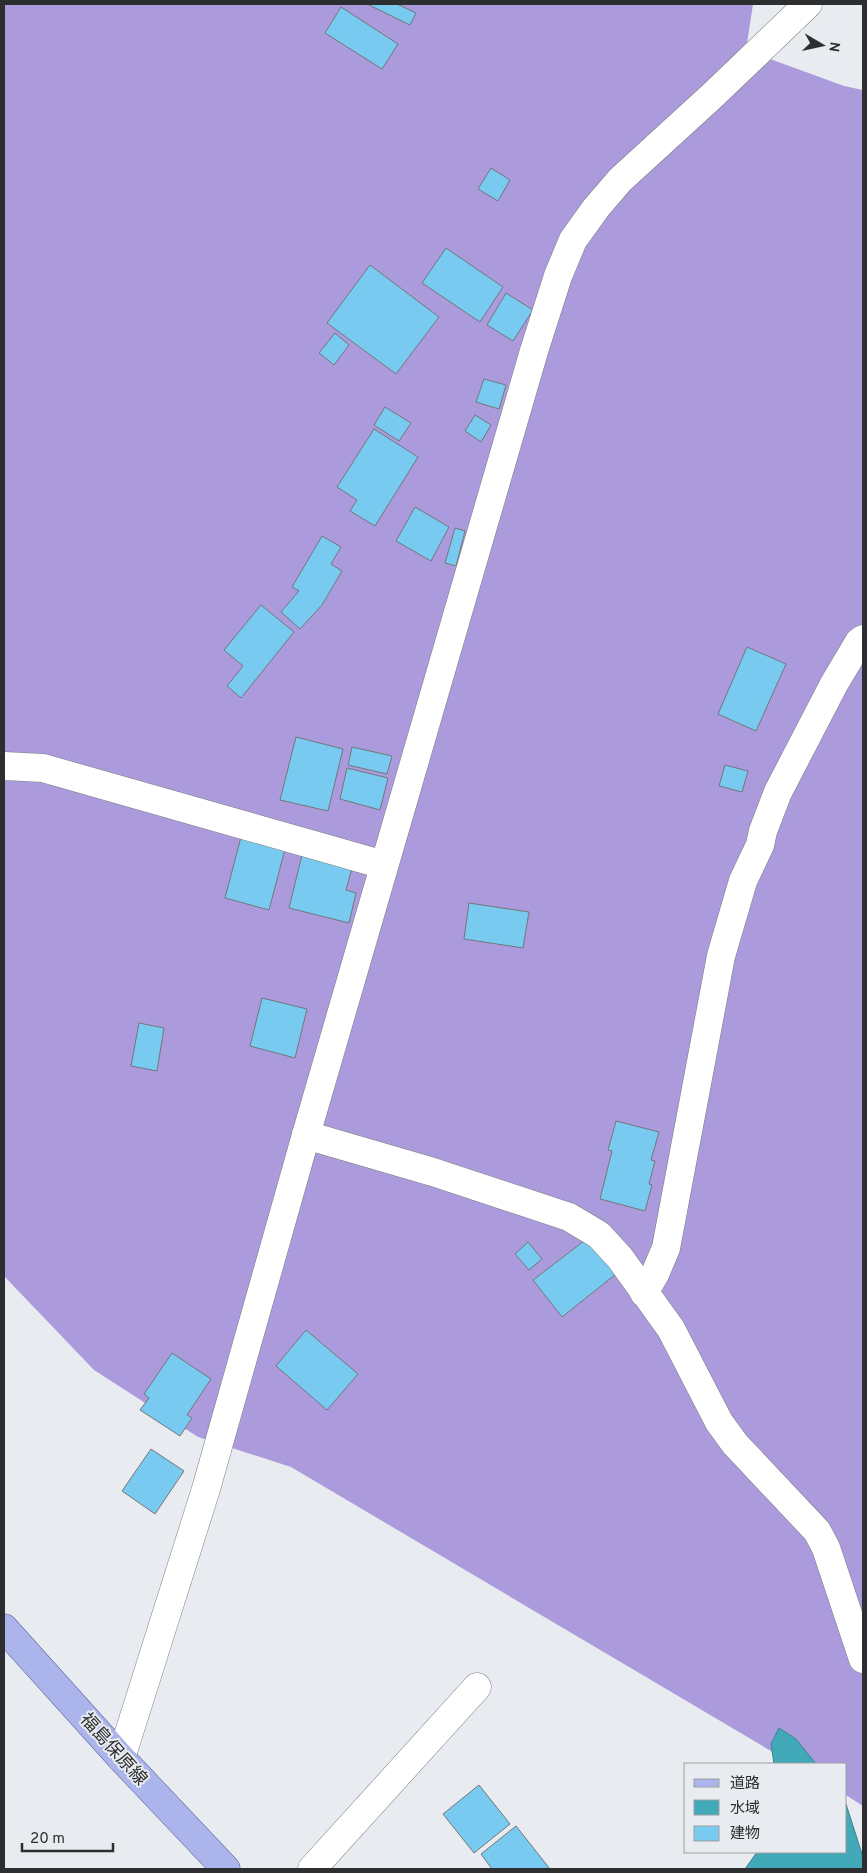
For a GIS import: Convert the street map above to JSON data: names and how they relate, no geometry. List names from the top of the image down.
{
  "streets": {
    "main road": ["福島保原線"]
  },
  "legend": ["道路", "水域", "建物"],
  "scale_bar": "20 m",
  "north": "right"
}
